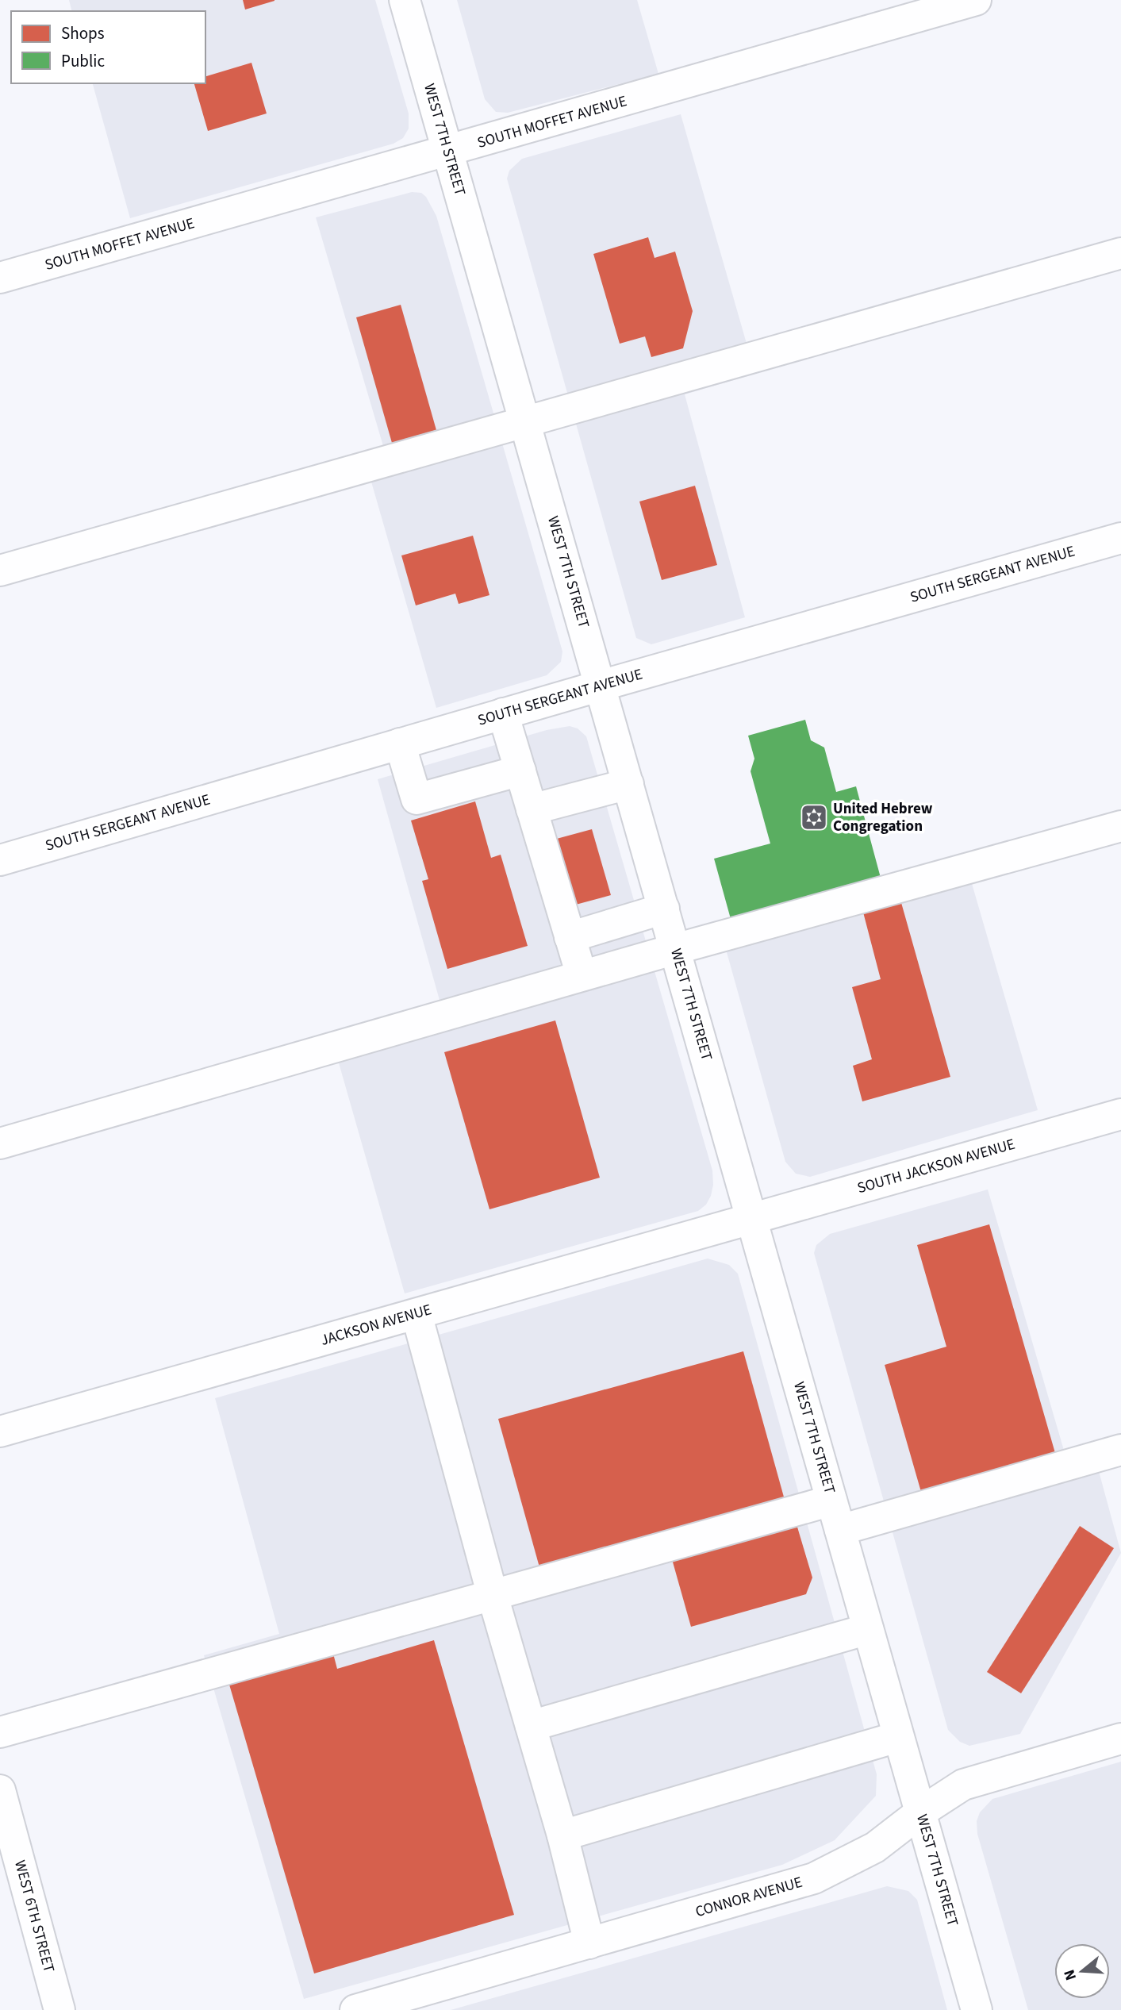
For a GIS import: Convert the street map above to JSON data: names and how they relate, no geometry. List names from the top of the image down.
{
  "streets": {
    "street": [
      "SOUTH MOFFET AVENUE",
      "WEST 7TH STREET",
      "SOUTH SERGEANT AVENUE",
      "SOUTH JACKSON AVENUE",
      "JACKSON AVENUE",
      "CONNOR AVENUE",
      "WEST 6TH STREET"
    ]
  },
  "crossings": [
    ["SOUTH MOFFET AVENUE", "WEST 7TH STREET"],
    ["WEST 7TH STREET", "SOUTH SERGEANT AVENUE"],
    ["WEST 7TH STREET", "SOUTH JACKSON AVENUE"],
    ["WEST 7TH STREET", "JACKSON AVENUE"],
    ["WEST 7TH STREET", "CONNOR AVENUE"],
    ["SOUTH JACKSON AVENUE", "JACKSON AVENUE"]
  ],
  "places": {
    "synagogue": ["United Hebrew Congregation"]
  },
  "legend": ["Shops", "Public"],
  "north": "left"
}
